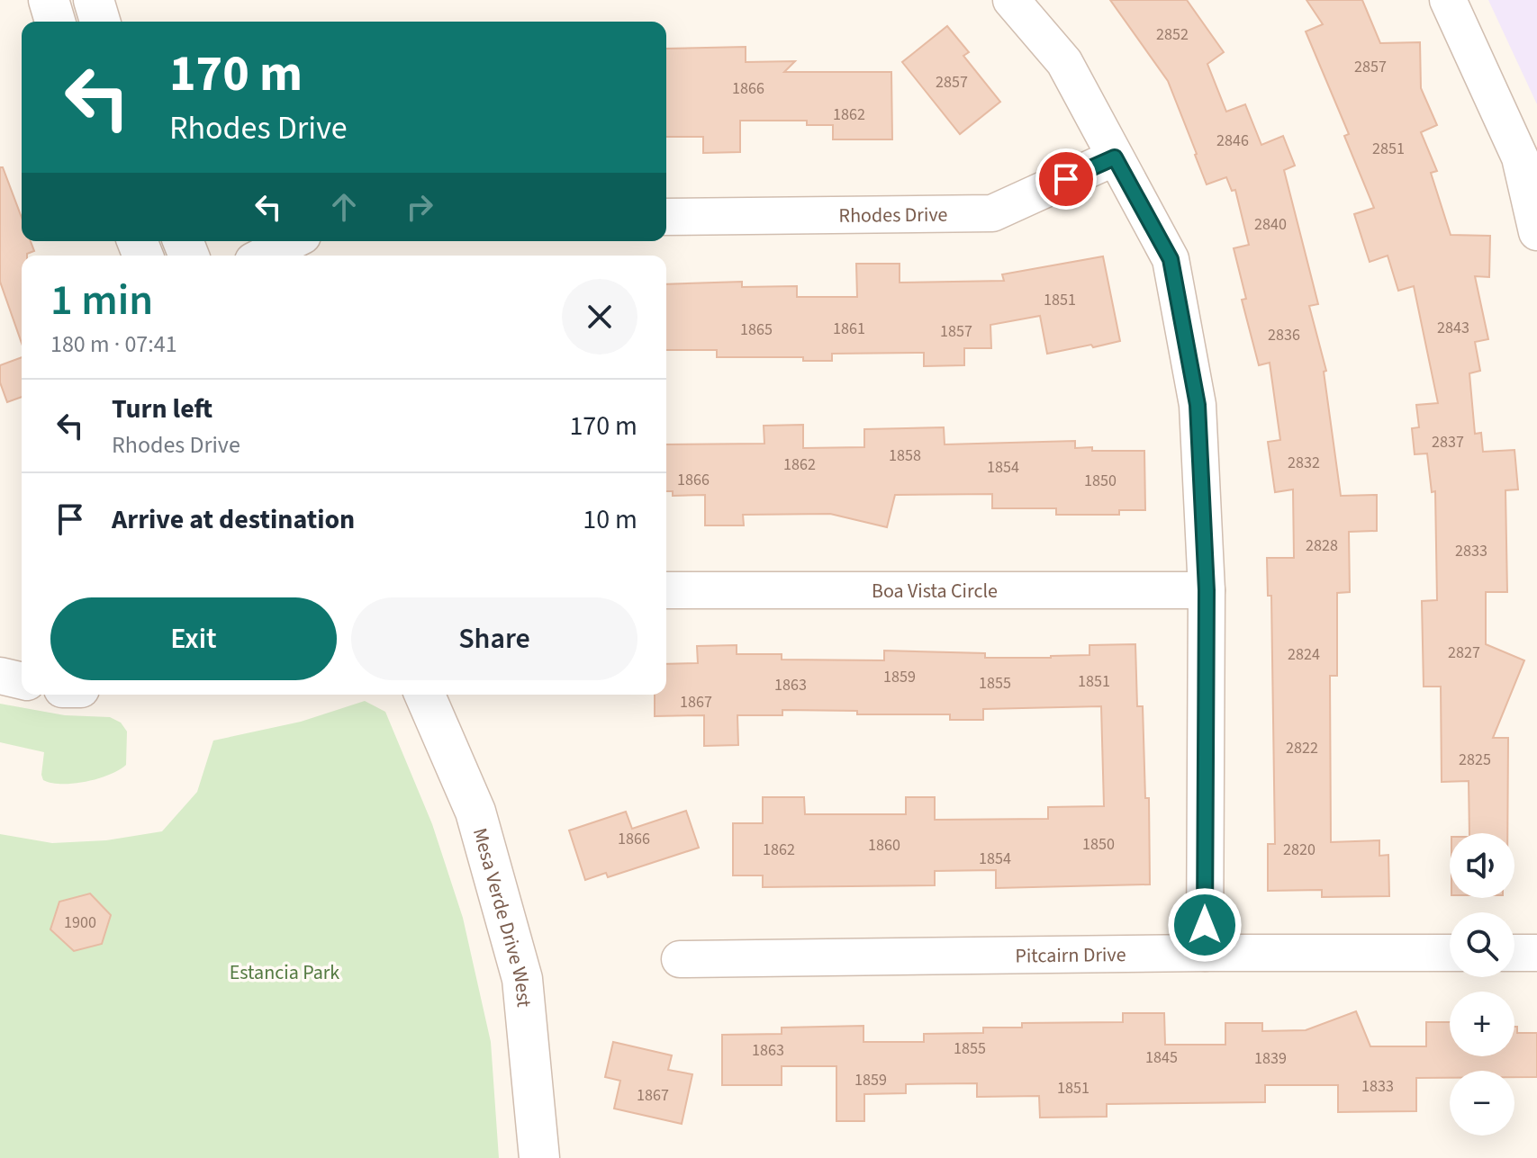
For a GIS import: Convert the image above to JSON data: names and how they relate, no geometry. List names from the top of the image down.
{
  "streets": {
    "street": [
      "Rhodes Drive",
      "Boa Vista Circle",
      "Mesa Verde Drive West",
      "Pitcairn Drive"
    ]
  },
  "parks": ["Estancia Park"],
  "house_numbers": [
    "2852",
    "2857",
    "2857",
    "1866",
    "1862",
    "2846",
    "2851",
    "2840",
    "1851",
    "2843",
    "1861",
    "1865",
    "1857",
    "2836",
    "2837",
    "1858",
    "2832",
    "1862",
    "1854",
    "1866",
    "1850",
    "2828",
    "2833",
    "2827",
    "2824",
    "1859",
    "1851",
    "1855",
    "1863",
    "1867",
    "2822",
    "2825",
    "1866",
    "1850",
    "1860",
    "1862",
    "2820",
    "1854",
    "1900",
    "1855",
    "1863",
    "1845",
    "1839",
    "1859",
    "1833",
    "1851",
    "1867"
  ],
  "page": {
    "turn": ["170 m", "Rhodes Drive"],
    "heading": ["1 min", "180 m · 07:41"],
    "list": [
      {
        "name": "Turn left",
        "note": "Rhodes Drive",
        "value": "170 m"
      },
      {
        "name": "Arrive at destination",
        "value": "10 m"
      }
    ],
    "buttons": ["Exit", "Share"],
    "map_buttons": ["+", "−"]
  }
}
